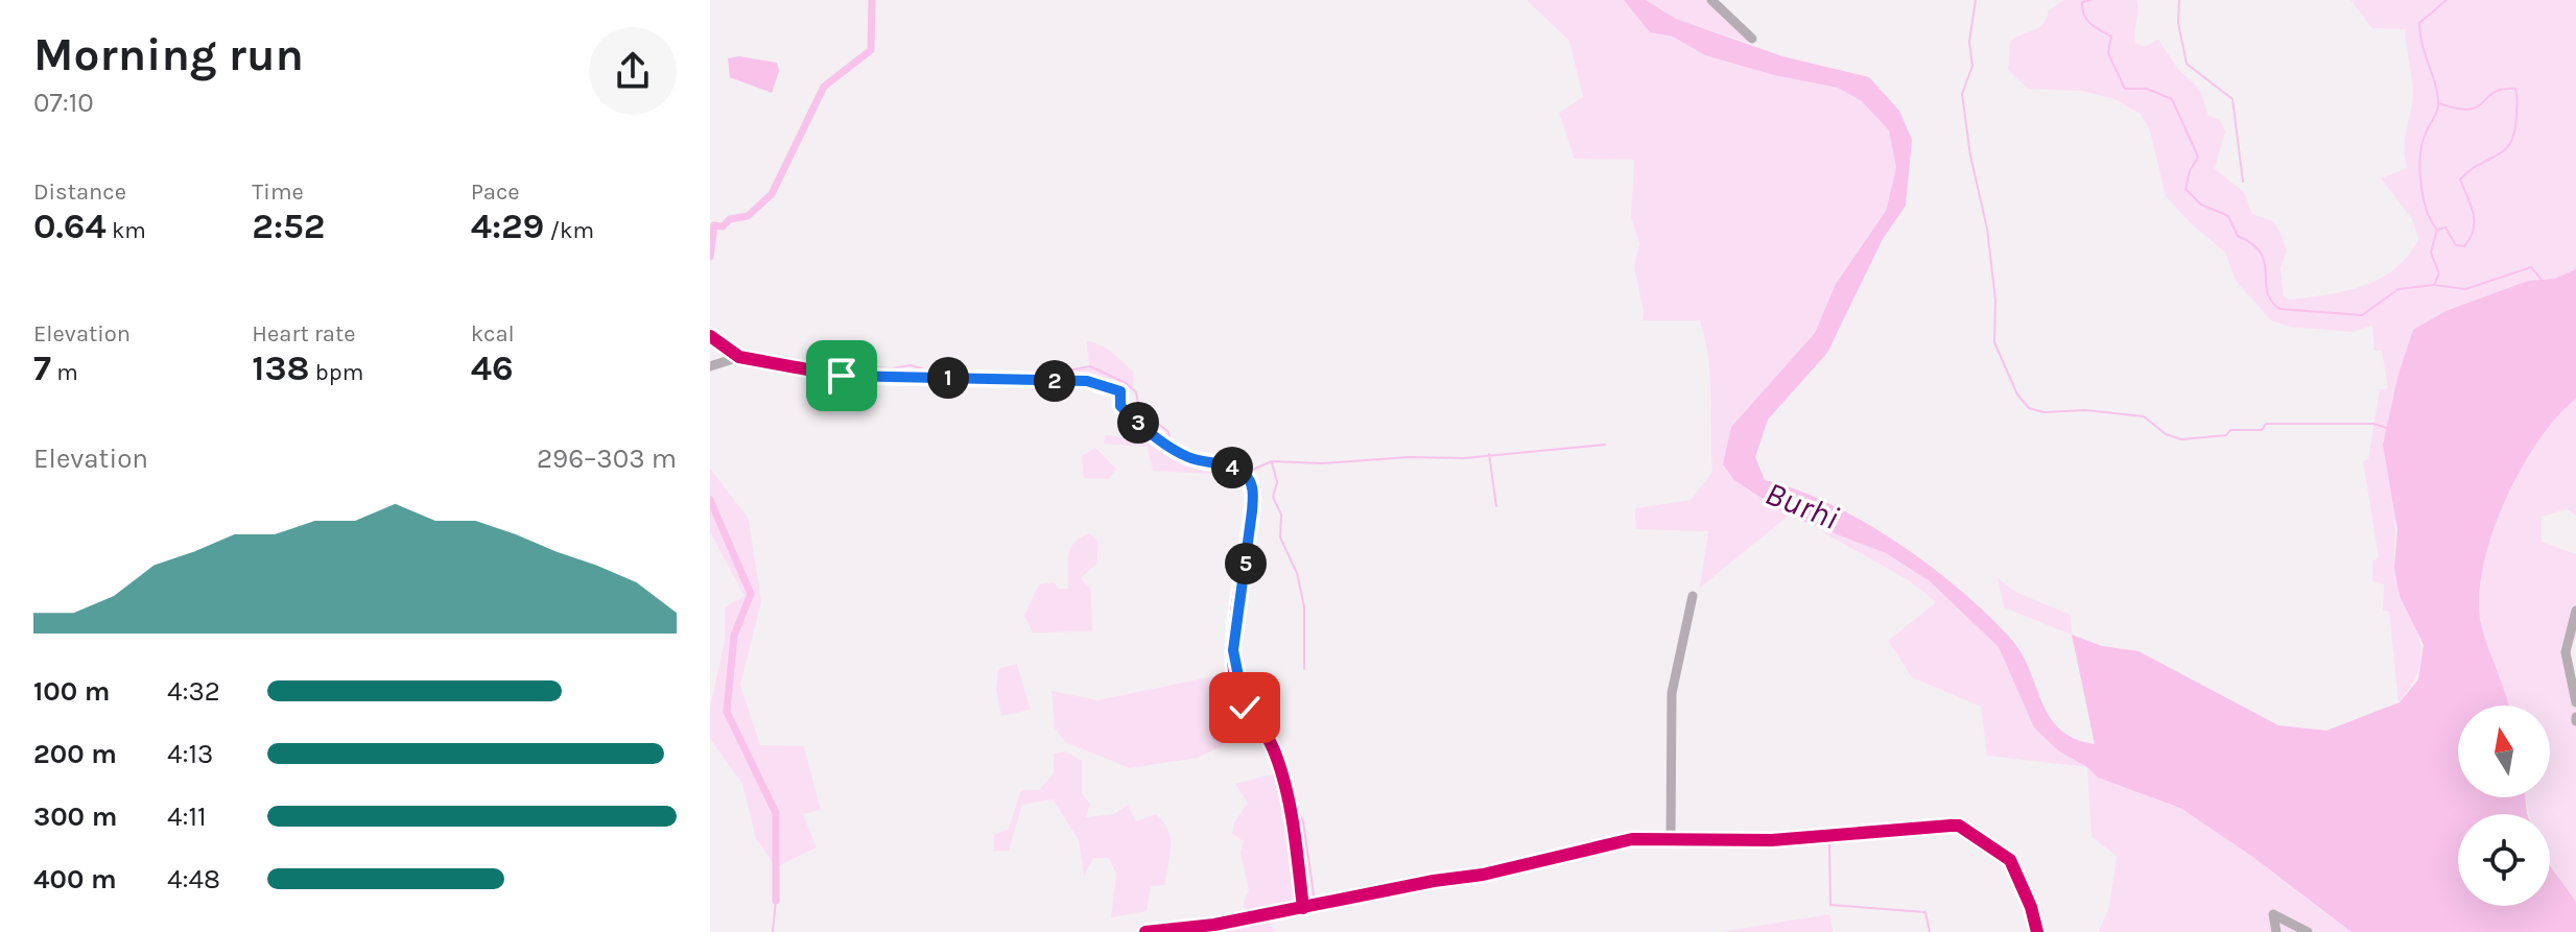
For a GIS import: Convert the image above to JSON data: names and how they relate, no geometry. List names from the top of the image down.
{
  "water": ["Burhi"],
  "north": "top",
  "page": {
    "heading": ["Morning run", "07:10"],
    "stats": [
      ["Distance", "0.64 km"],
      ["Time", "2:52"],
      ["Pace", "4:29 /km"],
      ["Elevation", "7 m"],
      ["Heart rate", "138 bpm"],
      ["kcal", "46"]
    ],
    "pins": [
      "1",
      "2",
      "3",
      "4",
      "5"
    ],
    "chart": ["Elevation", "296–303 m"],
    "list": [
      {
        "name": "100 m",
        "note": "4:32"
      },
      {
        "name": "200 m",
        "note": "4:13"
      },
      {
        "name": "300 m",
        "note": "4:11"
      },
      {
        "name": "400 m",
        "note": "4:48"
      }
    ]
  }
}
